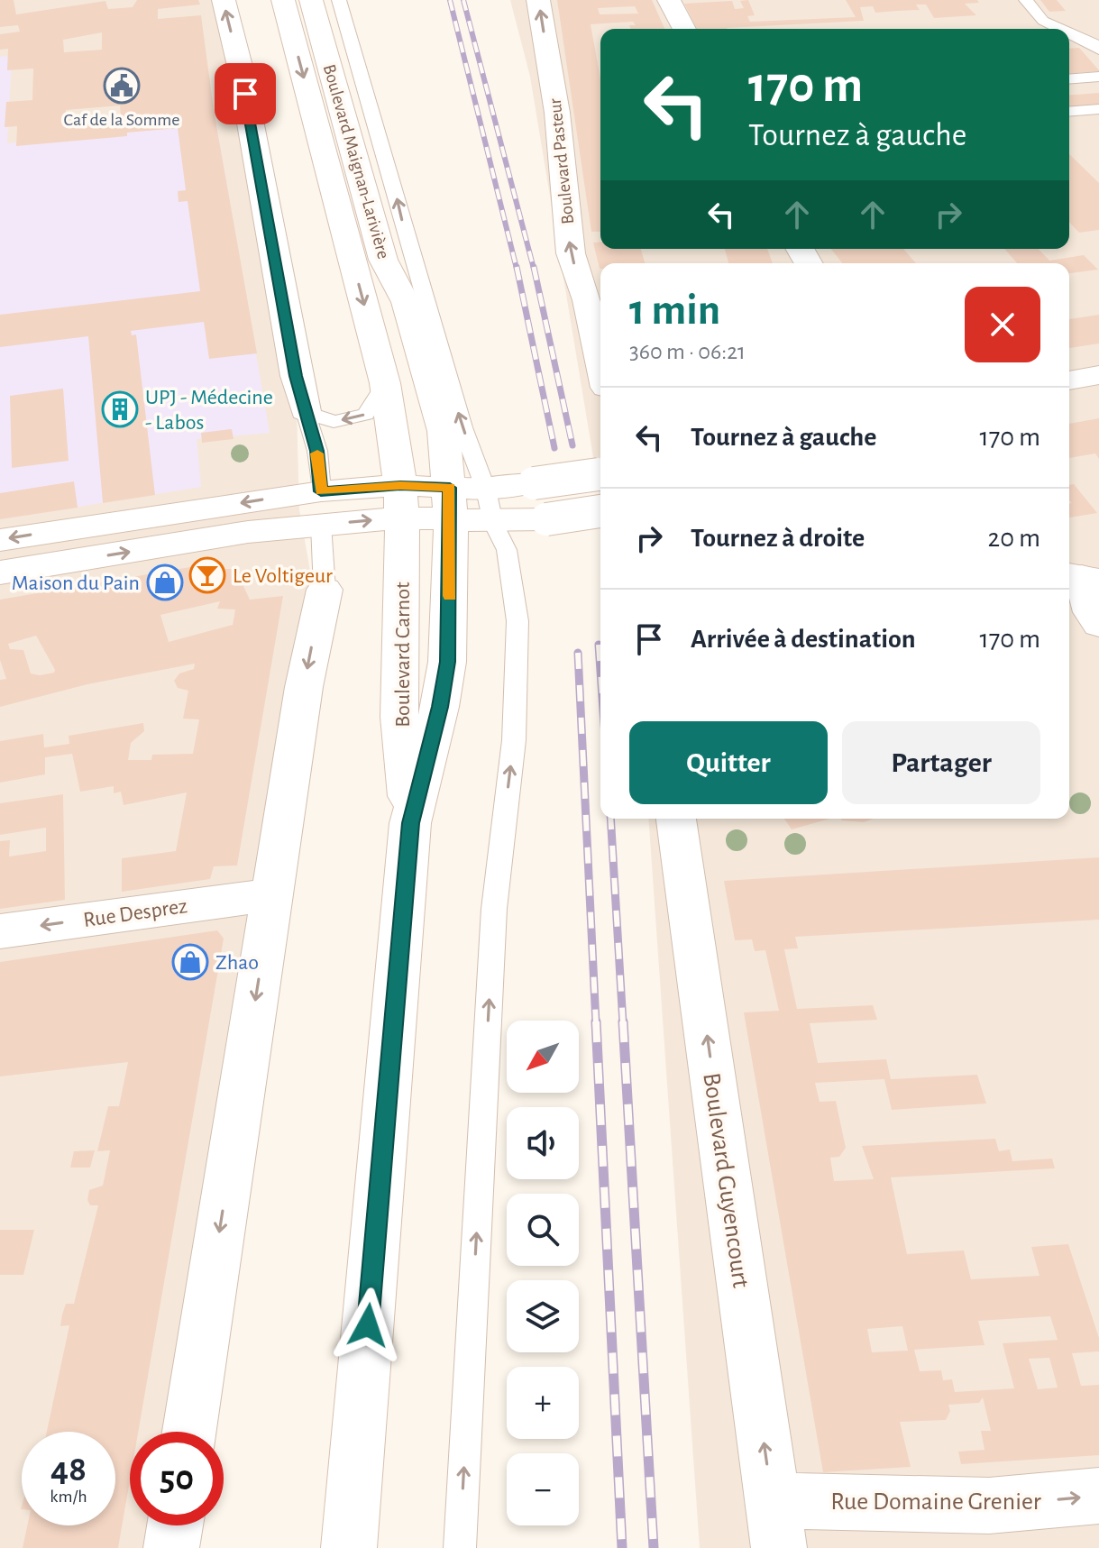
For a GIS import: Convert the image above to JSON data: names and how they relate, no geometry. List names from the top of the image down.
{
  "streets": {
    "main road": [
      "Boulevard Maignan-Larivière",
      "Boulevard Pasteur",
      "Boulevard Carnot",
      "Rue Desprez",
      "Boulevard Guyencourt",
      "Rue Domaine Grenier"
    ]
  },
  "crossings": [
    ["Boulevard Maignan-Larivière", "Boulevard Carnot"],
    ["Boulevard Guyencourt", "Rue Domaine Grenier"]
  ],
  "one_way": ["Rue Desprez", "Boulevard Guyencourt", "Rue Domaine Grenier"],
  "places": {
    "public building": ["Caf de la Somme"],
    "building": ["UPJ - Médecine - Labos"],
    "bar": ["Le Voltigeur"],
    "shop": ["Maison du Pain", "Zhao"]
  },
  "north": "bottom left",
  "page": {
    "turn": ["170 m", "Tournez à gauche"],
    "heading": ["1 min", "360 m · 06:21"],
    "list": [
      {
        "name": "Tournez à gauche",
        "value": "170 m"
      },
      {
        "name": "Tournez à droite",
        "value": "20 m"
      },
      {
        "name": "Arrivée à destination",
        "value": "170 m"
      }
    ],
    "buttons": ["Quitter", "Partager"],
    "map_buttons": ["+", "−"],
    "speed": "48 km/h",
    "limit": "50"
  }
}
